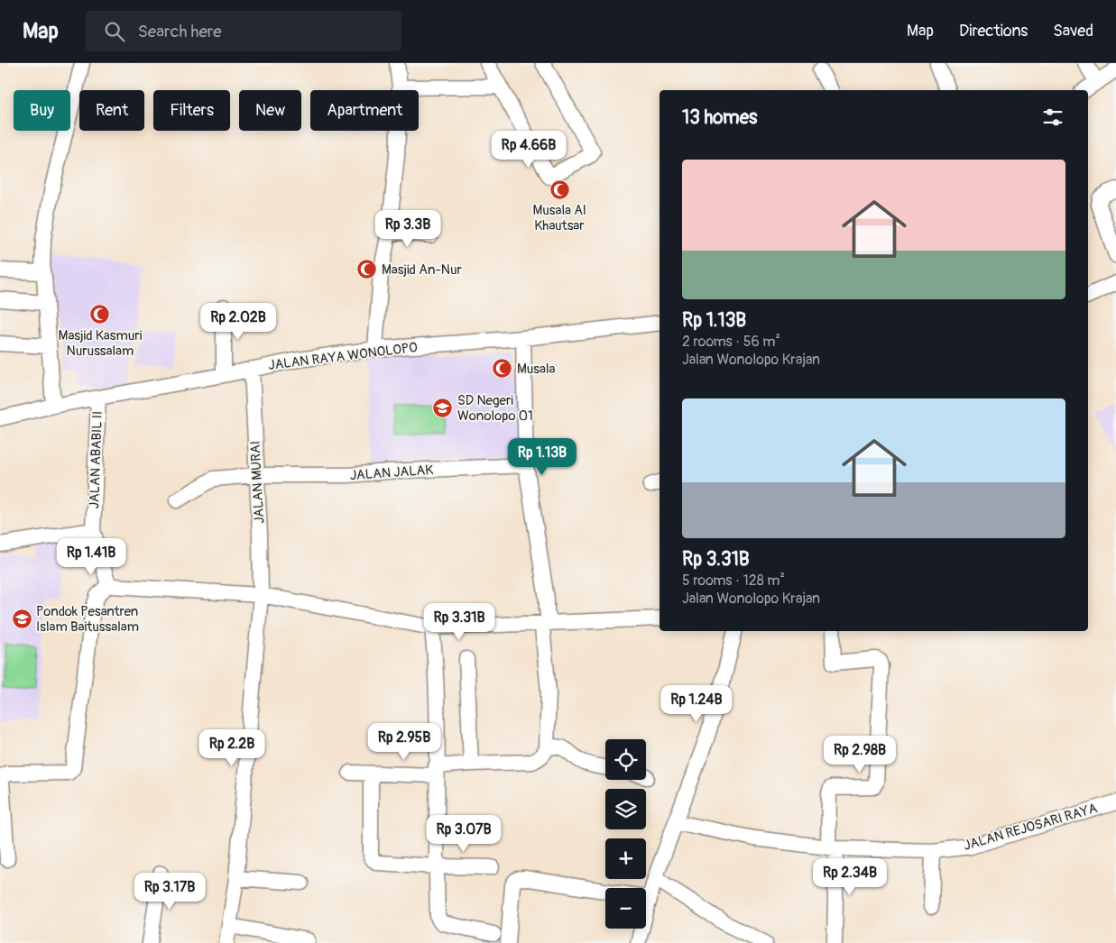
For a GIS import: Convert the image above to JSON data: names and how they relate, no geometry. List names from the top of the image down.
{
  "streets": {
    "street": [
      "JALAN RAYA WONOLOPO",
      "JALAN ABABIL II",
      "JALAN JALAK",
      "JALAN MURAI",
      "JALAN REJOSARI RAYA"
    ]
  },
  "crossings": [
    ["JALAN RAYA WONOLOPO", "JALAN ABABIL II"],
    ["JALAN RAYA WONOLOPO", "JALAN MURAI"],
    ["JALAN JALAK", "JALAN MURAI"]
  ],
  "places": {
    "mosque": [
      "Musala Al Khautsar",
      "Masjid An-Nur",
      "Masjid Kasmuri Nurussalam",
      "Musala"
    ],
    "school or university": ["SD Negeri Wonolopo 01", "Pondok Pesantren Islam Baitussalam"]
  },
  "page": {
    "header": "Map",
    "search": "Search here",
    "nav": ["Map", "Directions", "Saved"],
    "chip": [
      "Buy",
      "Rent",
      "Filters",
      "New",
      "Apartment"
    ],
    "heading": "13 homes",
    "price": [
      "Rp 4.66B",
      "Rp 3.3B",
      "Rp 2.02B",
      "Rp 1.13B",
      "Rp 1.41B",
      "Rp 3.31B",
      "Rp 1.24B",
      "Rp 2.95B",
      "Rp 2.2B",
      "Rp 2.98B",
      "Rp 3.07B",
      "Rp 2.34B",
      "Rp 3.17B"
    ],
    "list": [
      {
        "name": "Rp 1.13B",
        "note": "2 rooms · 56 m² · Jalan Wonolopo Krajan"
      },
      {
        "name": "Rp 3.31B",
        "note": "5 rooms · 128 m² · Jalan Wonolopo Krajan"
      }
    ],
    "map_buttons": ["+", "−"]
  }
}
